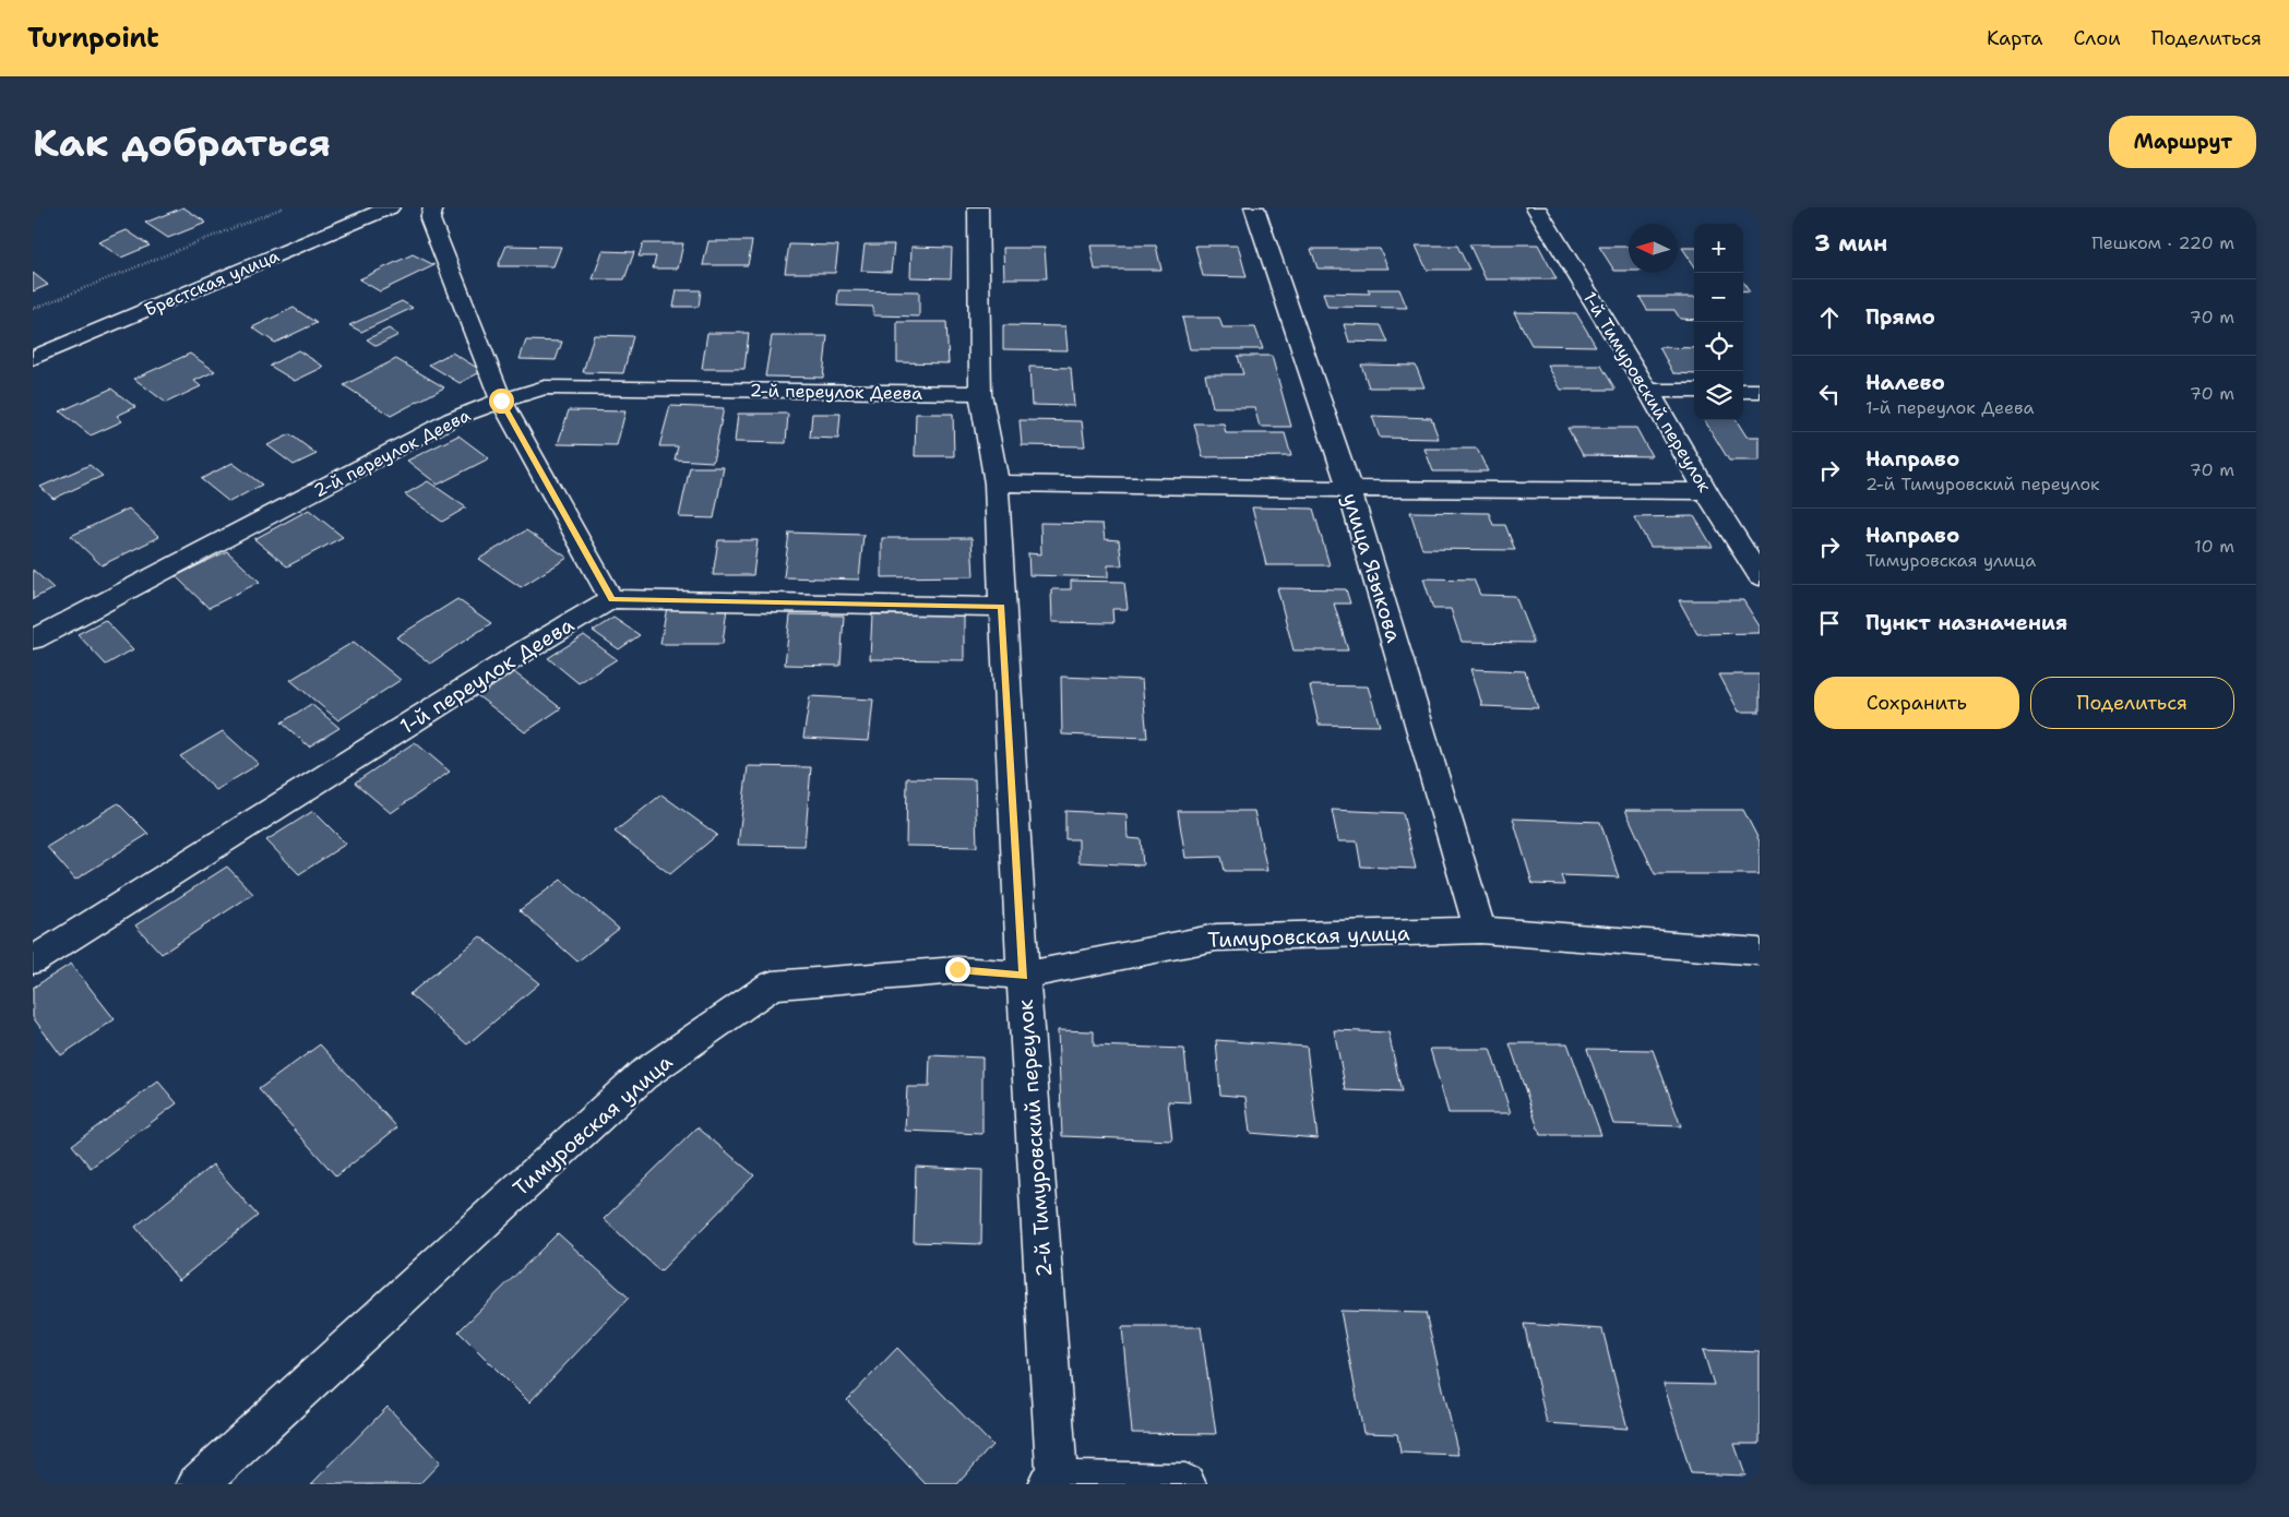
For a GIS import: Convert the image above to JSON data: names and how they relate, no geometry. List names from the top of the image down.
{
  "streets": {
    "street": [
      "Брестская улица",
      "2-й переулок Деева",
      "1-й Тимуровский переулок",
      "улица Языкова",
      "1-й переулок Деева",
      "Тимуровская улица",
      "2-й Тимуровский переулок"
    ]
  },
  "crossings": [
    ["2-й переулок Деева", "2-й Тимуровский переулок"],
    ["улица Языкова", "Тимуровская улица"],
    ["Тимуровская улица", "2-й Тимуровский переулок"]
  ],
  "north": "left",
  "page": {
    "header": "Turnpoint",
    "nav": ["Карта", "Слои", "Поделиться"],
    "buttons": [
      "Маршрут",
      ["Сохранить", "Поделиться"]
    ],
    "title": "Как добраться",
    "heading": ["3 мин", "Пешком · 220 m"],
    "map_buttons": ["+", "−"],
    "list": [
      ["Прямо", "70 m"],
      ["Налево", "1-й переулок Деева", "70 m"],
      ["Направо", "2-й Тимуровский переулок", "70 m"],
      ["Направо", "Тимуровская улица", "10 m"],
      "Пункт назначения"
    ]
  }
}
